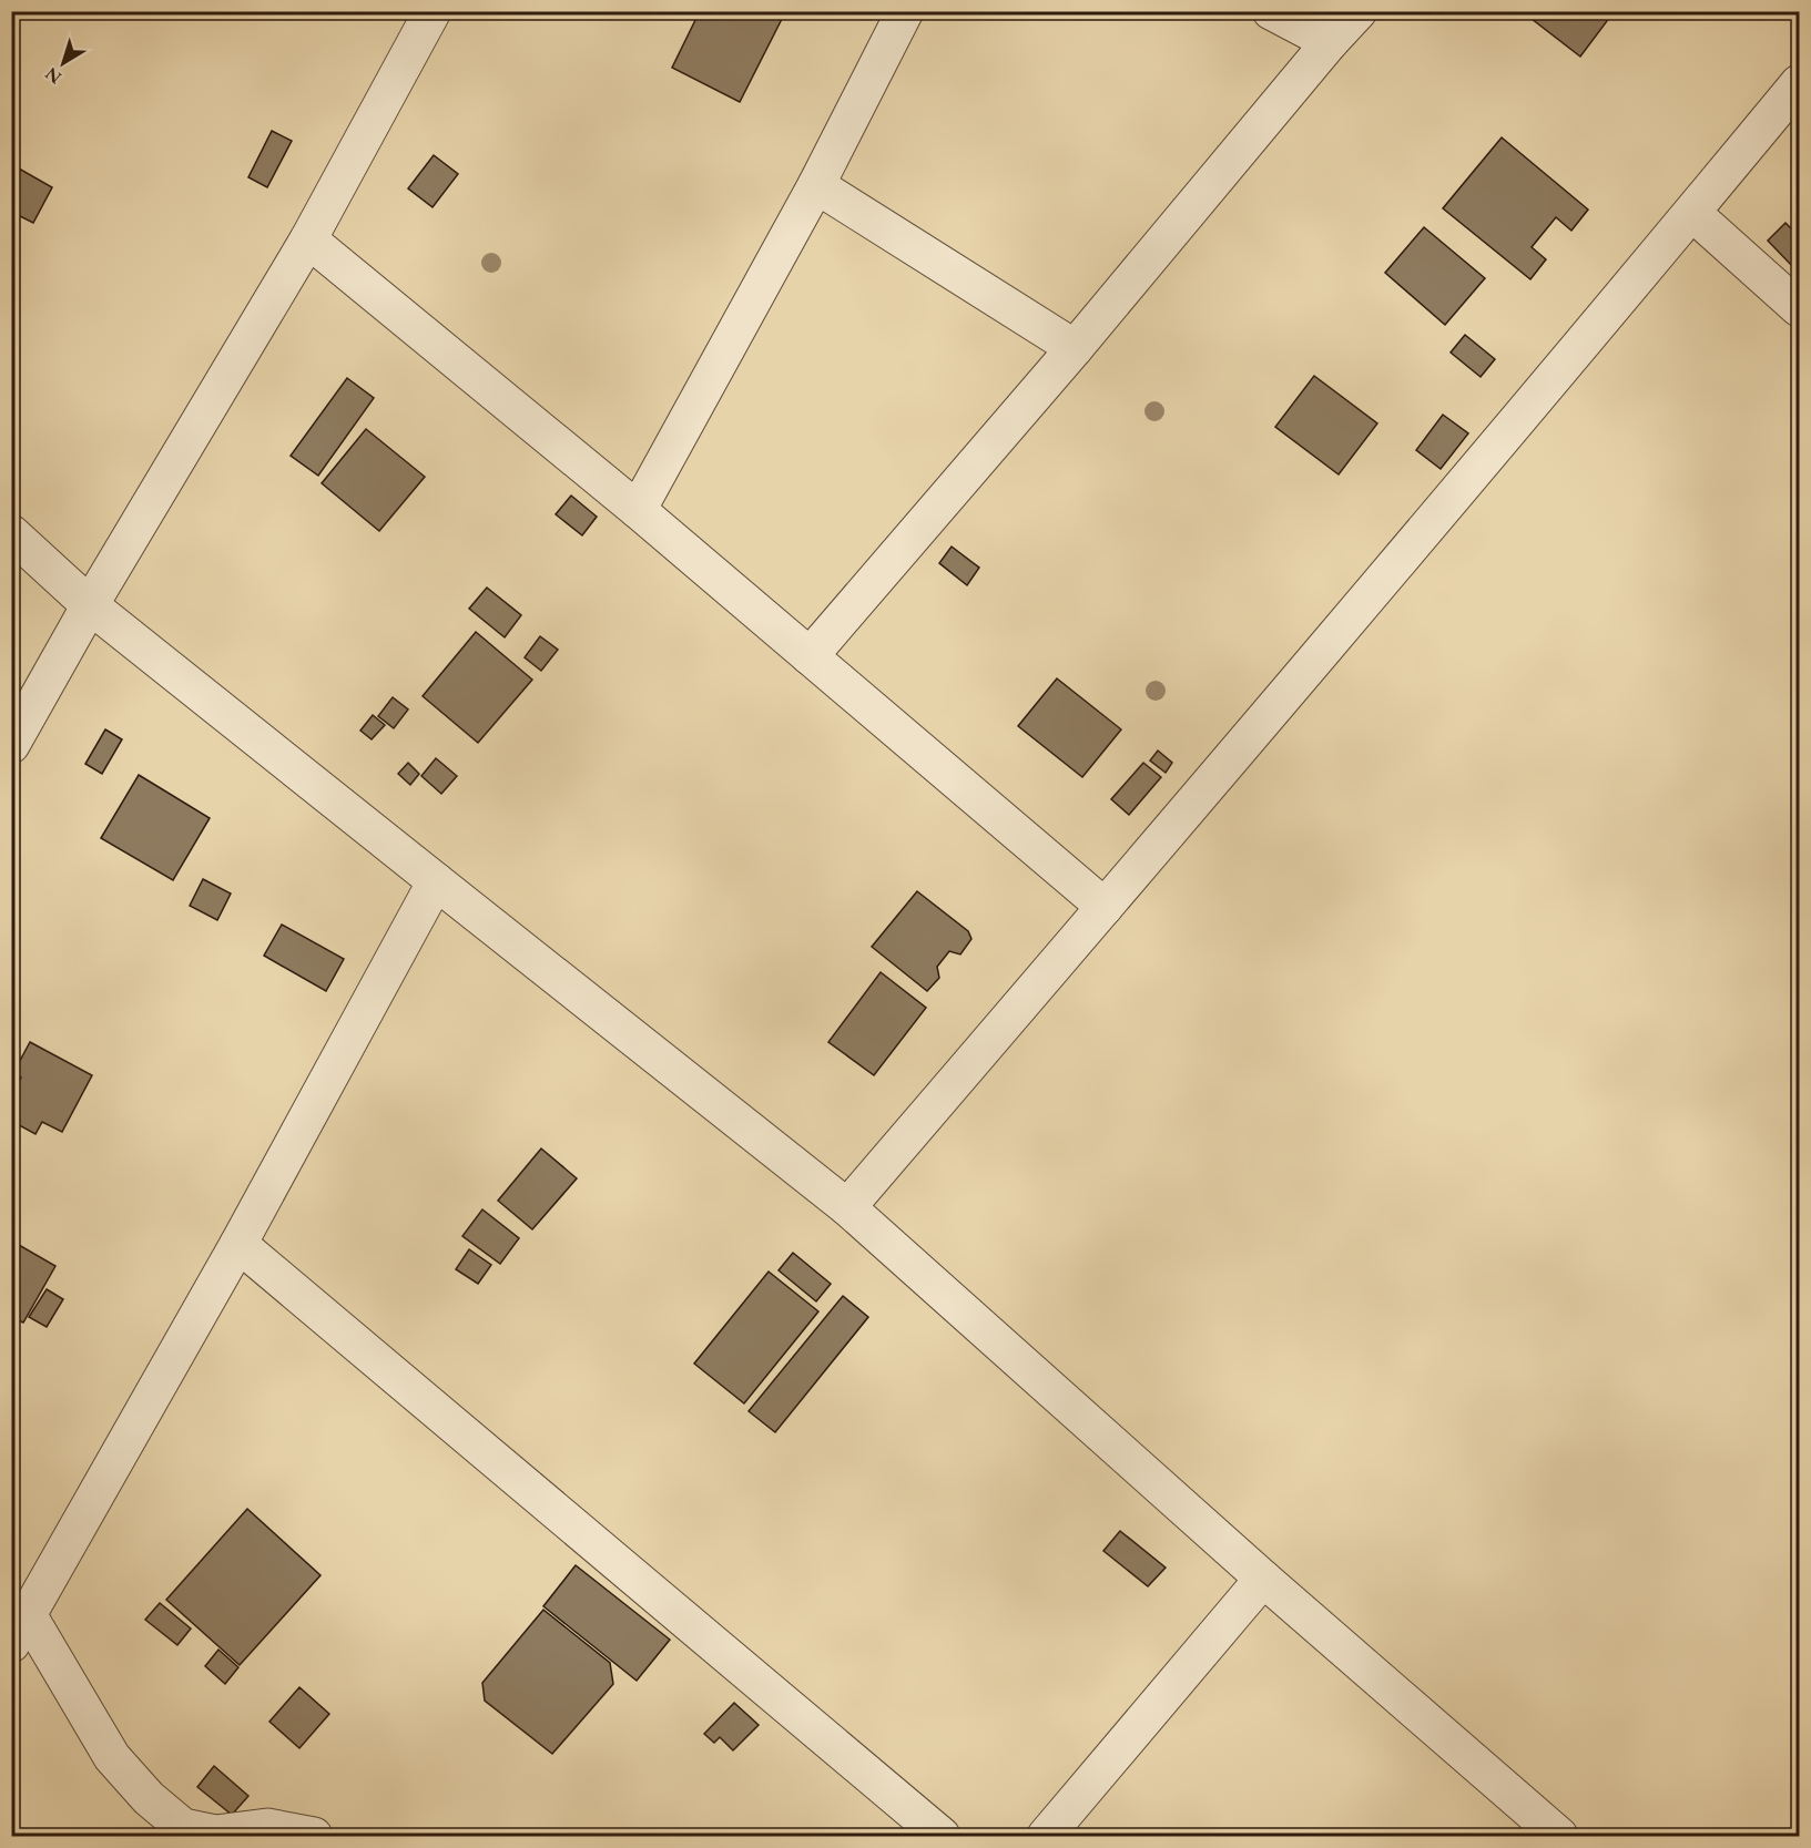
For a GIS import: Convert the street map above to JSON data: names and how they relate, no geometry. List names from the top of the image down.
{
  "north": "bottom left"
}
